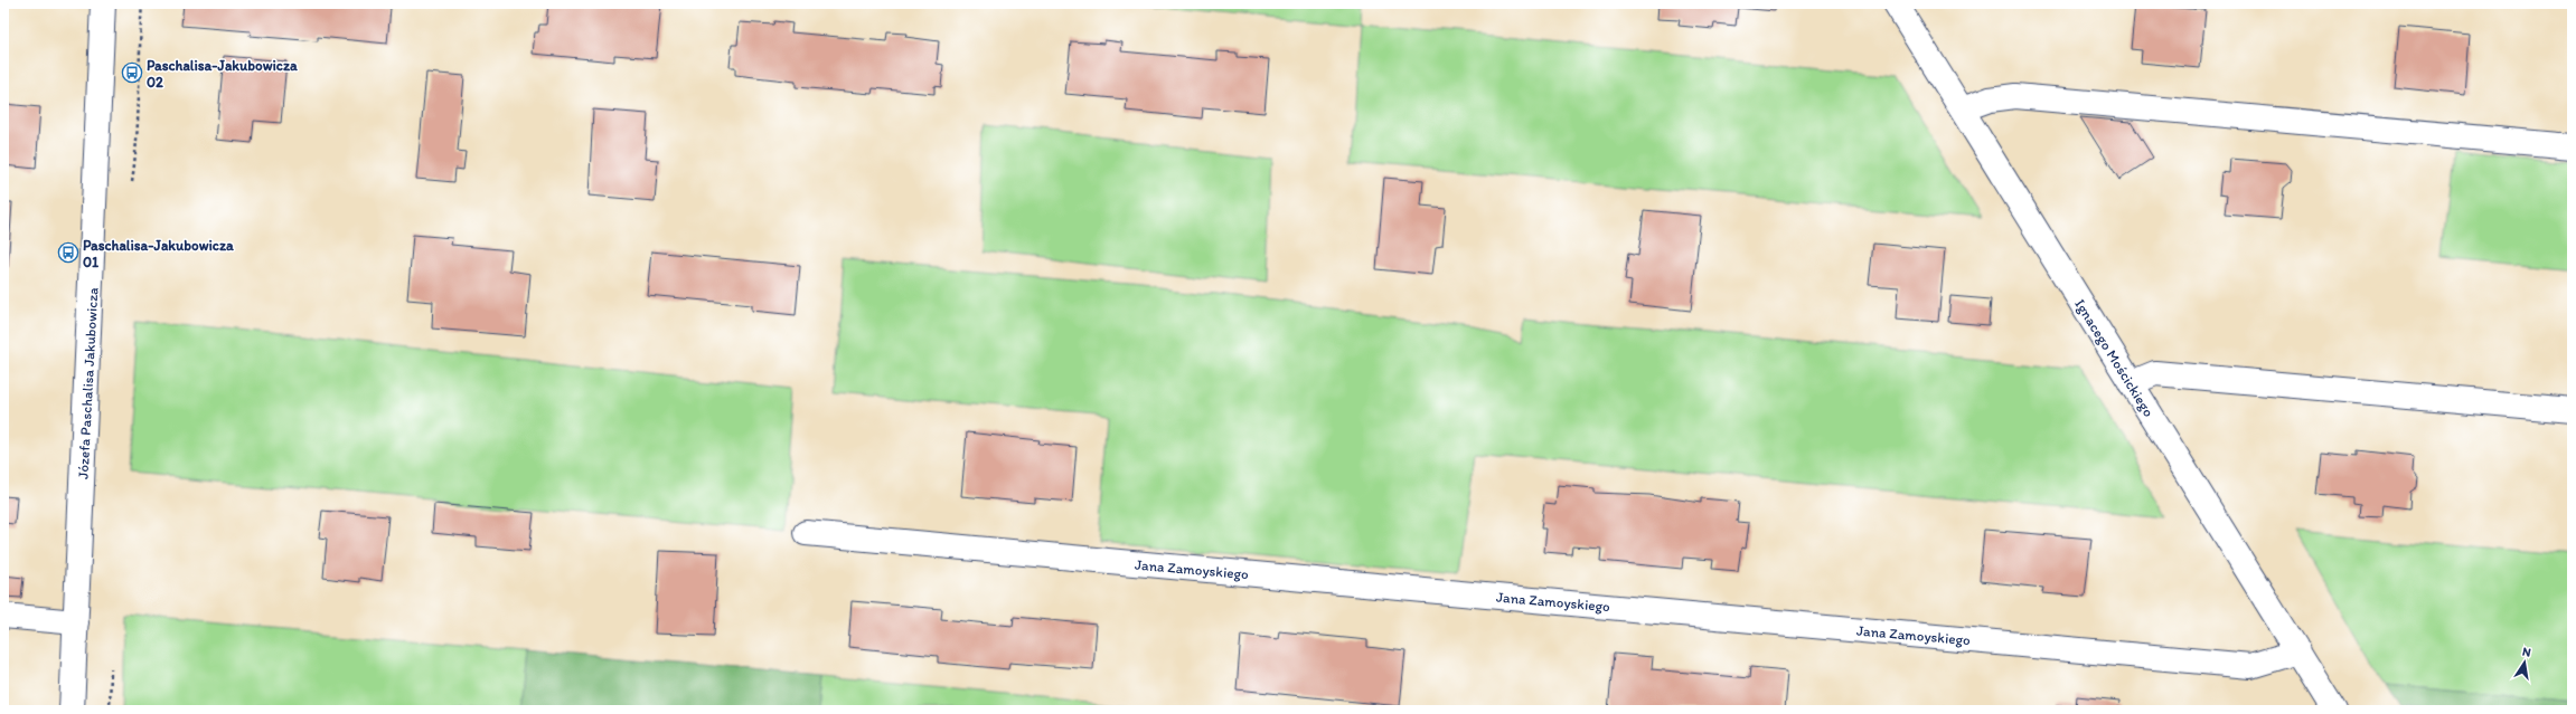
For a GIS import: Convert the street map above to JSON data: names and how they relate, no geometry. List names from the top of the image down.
{
  "streets": {
    "street": ["Ignacego Mościckiego", "Józefa Paschalisa Jakubowicza", "Jana Zamoyskiego"]
  },
  "crossings": [
    ["Ignacego Mościckiego", "Jana Zamoyskiego"]
  ],
  "places": {
    "bus stop": ["Paschalisa-Jakubowicza 02", "Paschalisa-Jakubowicza 01"]
  },
  "north": "top"
}
